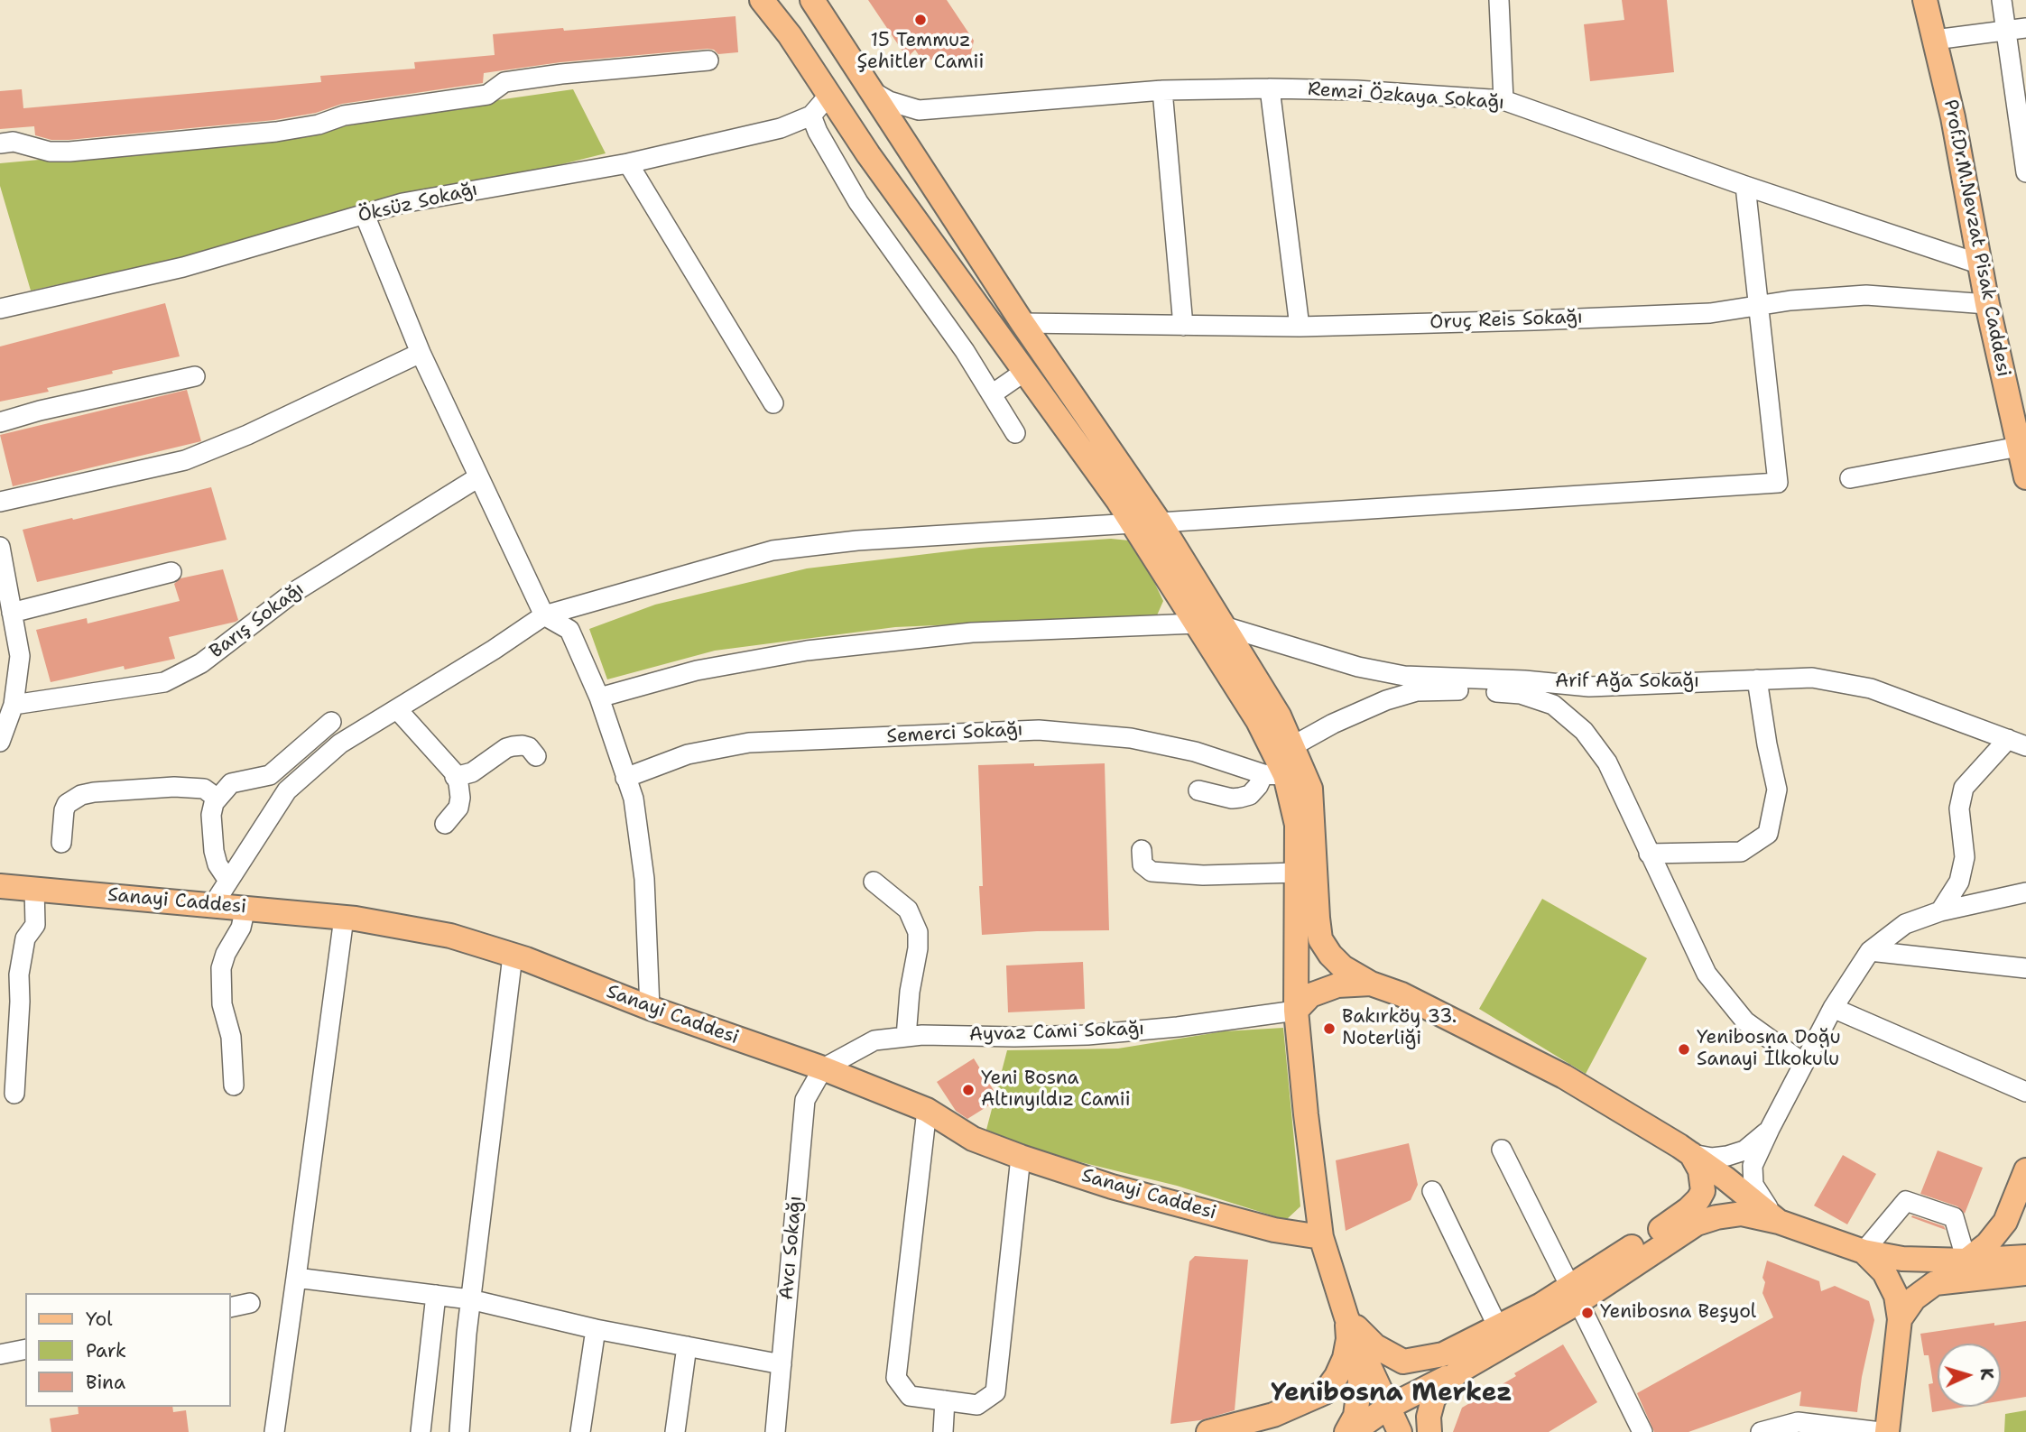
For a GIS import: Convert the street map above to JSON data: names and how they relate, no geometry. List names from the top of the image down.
{
  "streets": {
    "main road": ["Prof.Dr.M.Nevzat Pisak Caddesi", "Sanayi Caddesi"],
    "street": [
      "Remzi Özkaya Sokağı",
      "Öksüz Sokağı",
      "Oruç Reis Sokağı",
      "Barış Sokağı",
      "Arif Ağa Sokağı",
      "Semerci Sokağı",
      "Ayvaz Cami Sokağı",
      "Avcı Sokağı"
    ]
  },
  "crossings": [
    ["Remzi Özkaya Sokağı", "Prof.Dr.M.Nevzat Pisak Caddesi"],
    ["Prof.Dr.M.Nevzat Pisak Caddesi", "Oruç Reis Sokağı"],
    ["Sanayi Caddesi", "Ayvaz Cami Sokağı"],
    ["Sanayi Caddesi", "Avcı Sokağı"],
    ["Ayvaz Cami Sokağı", "Avcı Sokağı"]
  ],
  "districts": ["Yenibosna Merkez"],
  "places": [
    "15 Temmuz Şehitler Camii",
    "Bakırköy 33. Noterliği",
    "Yenibosna Doğu Sanayi İlkokulu",
    "Yeni Bosna Altınyıldız Camii",
    "Yenibosna Beşyol"
  ],
  "legend": ["Yol", "Park", "Bina"],
  "north": "right"
}
